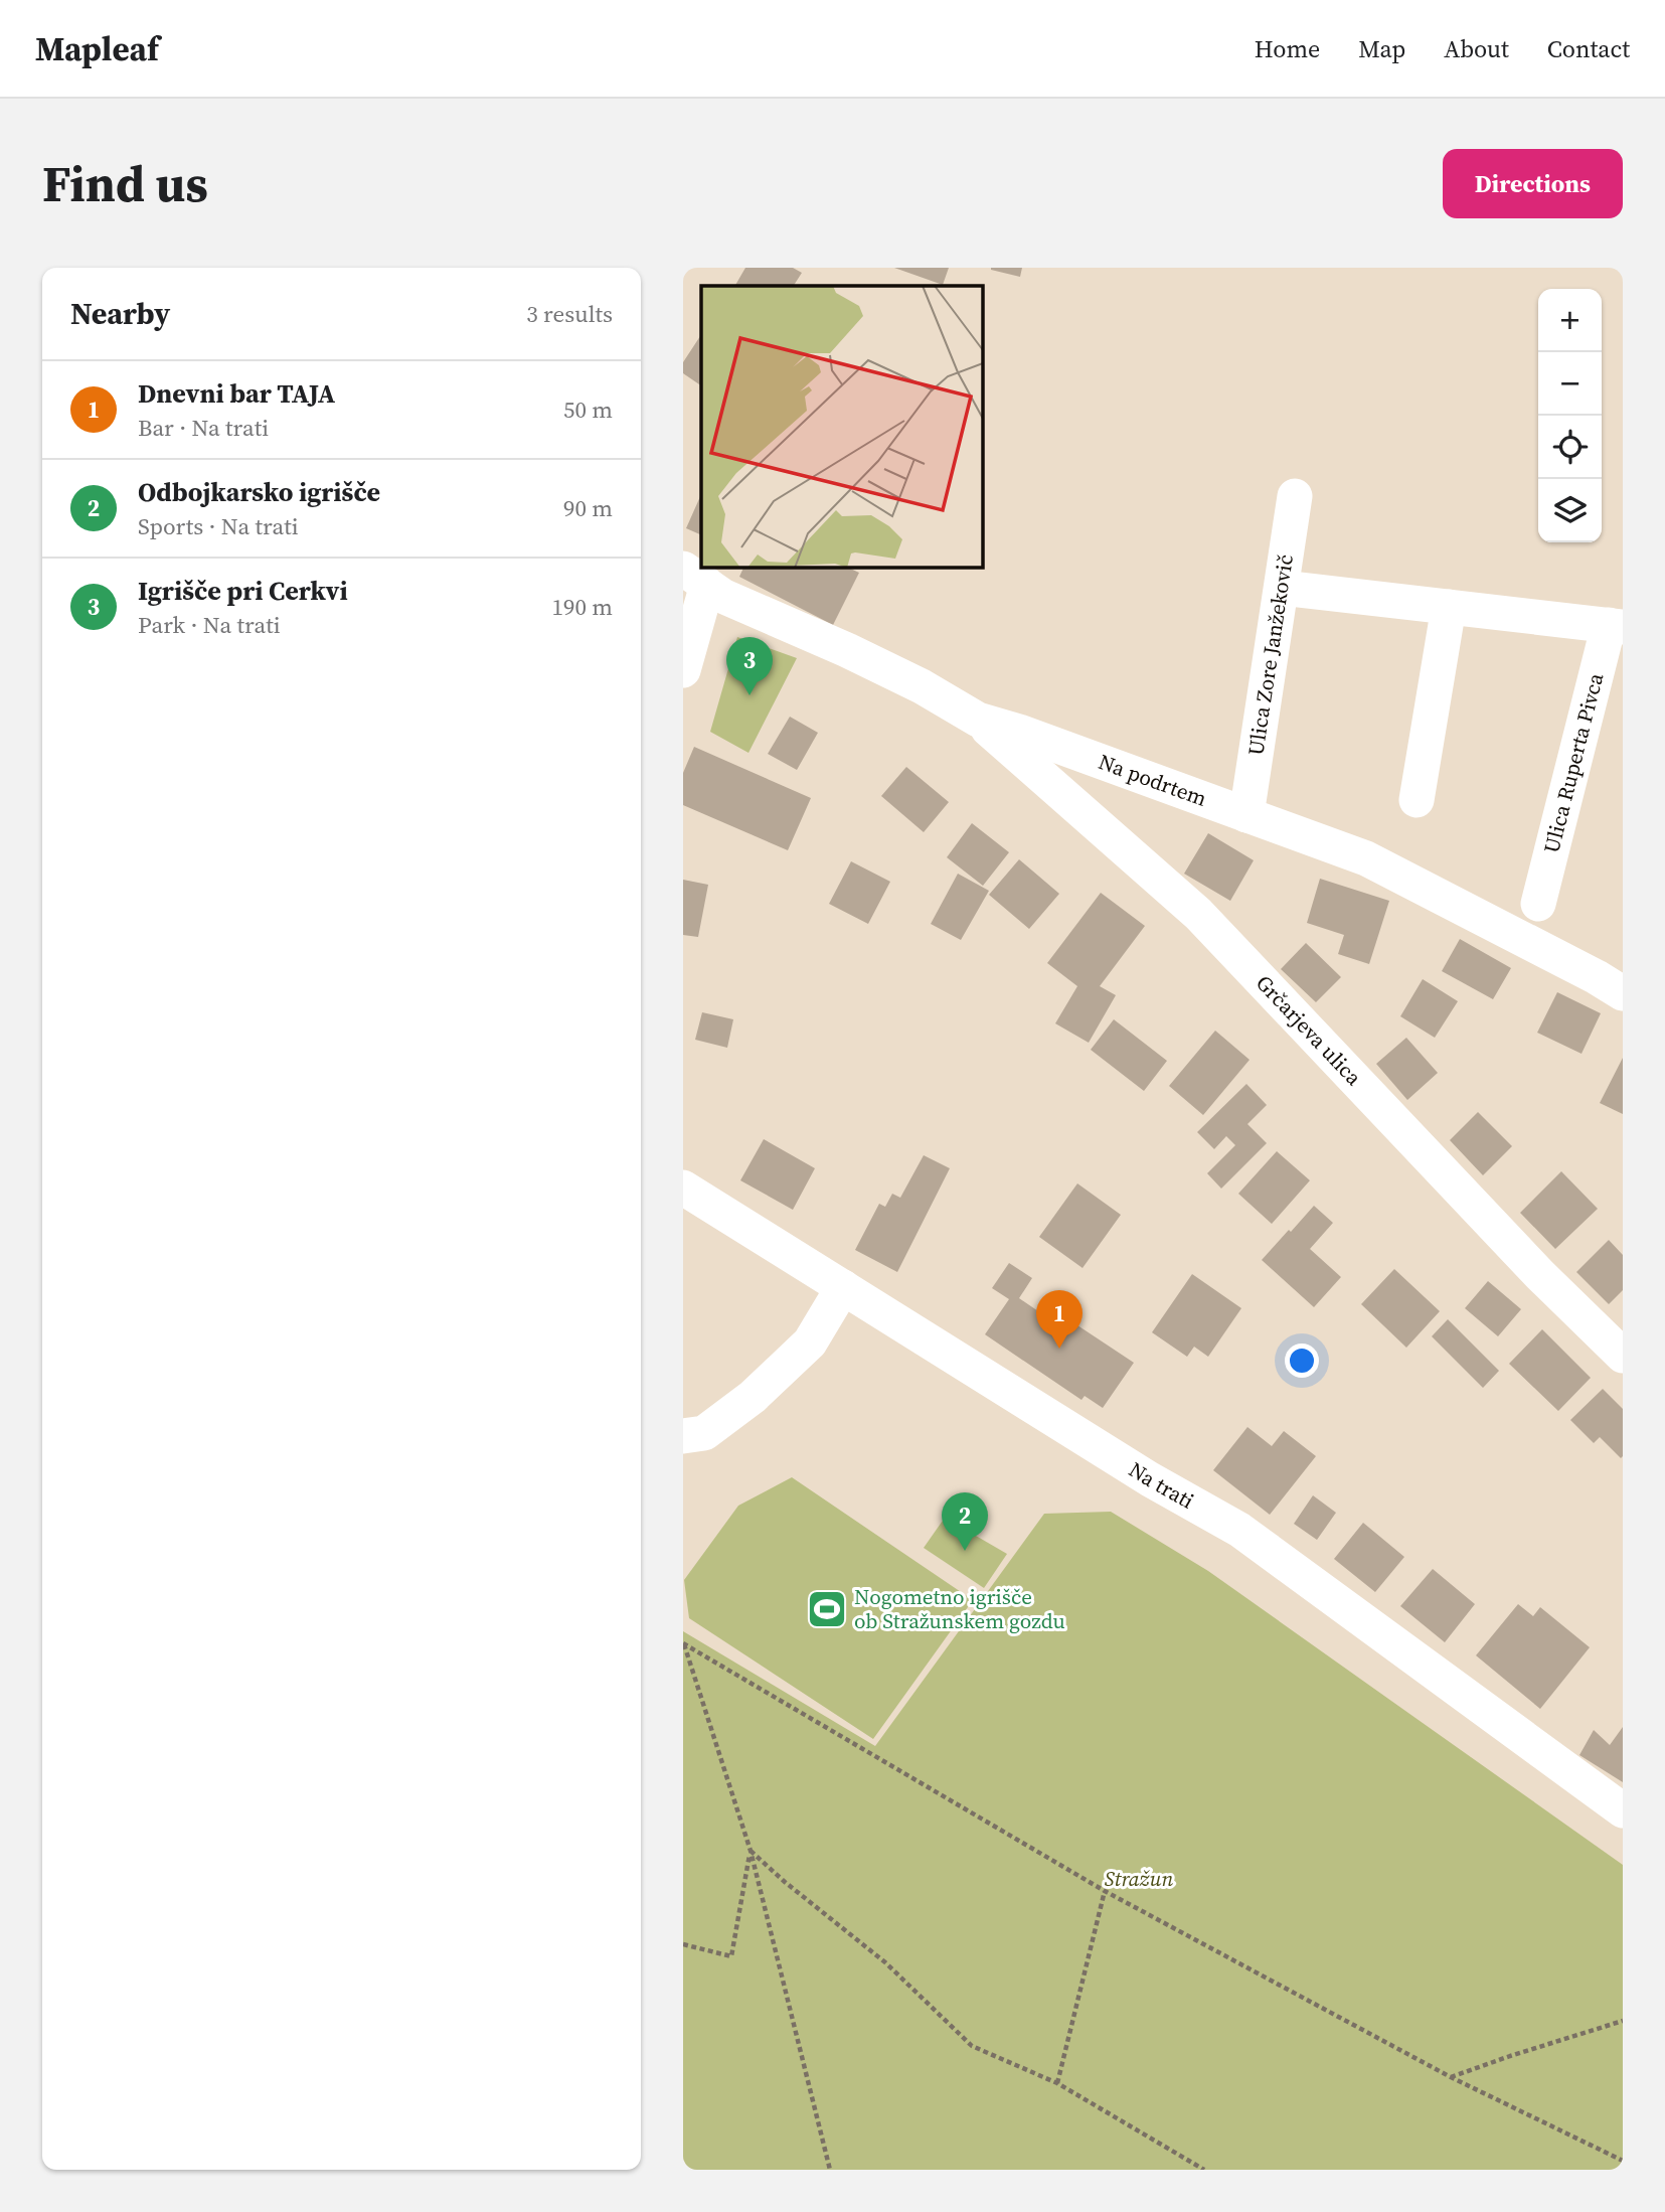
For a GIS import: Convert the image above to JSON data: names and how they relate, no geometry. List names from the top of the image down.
{
  "streets": {
    "street": [
      "Ulica Zore Janžekovič",
      "Ulica Ruperta Pivca",
      "Na podrtem",
      "Grčarjeva ulica",
      "Na trati"
    ]
  },
  "crossings": [
    ["Ulica Zore Janžekovič", "Ulica Ruperta Pivca"],
    ["Ulica Zore Janžekovič", "Na podrtem"],
    ["Na podrtem", "Grčarjeva ulica"]
  ],
  "parks": ["Stražun"],
  "places": {
    "sports": ["Nogometno igrišče ob Stražunskem gozdu"]
  },
  "page": {
    "header": "Mapleaf",
    "nav": [
      "Home",
      "Map",
      "About",
      "Contact"
    ],
    "buttons": "Directions",
    "title": "Find us",
    "heading": ["Nearby", "3 results"],
    "map_buttons": ["+", "−"],
    "list": [
      {
        "mark": "1",
        "name": "Dnevni bar TAJA",
        "note": "Bar · Na trati",
        "value": "50 m"
      },
      {
        "mark": "2",
        "name": "Odbojkarsko igrišče",
        "note": "Sports · Na trati",
        "value": "90 m"
      },
      {
        "mark": "3",
        "name": "Igrišče pri Cerkvi",
        "note": "Park · Na trati",
        "value": "190 m"
      }
    ],
    "pins": ["3", "1", "2"]
  }
}
